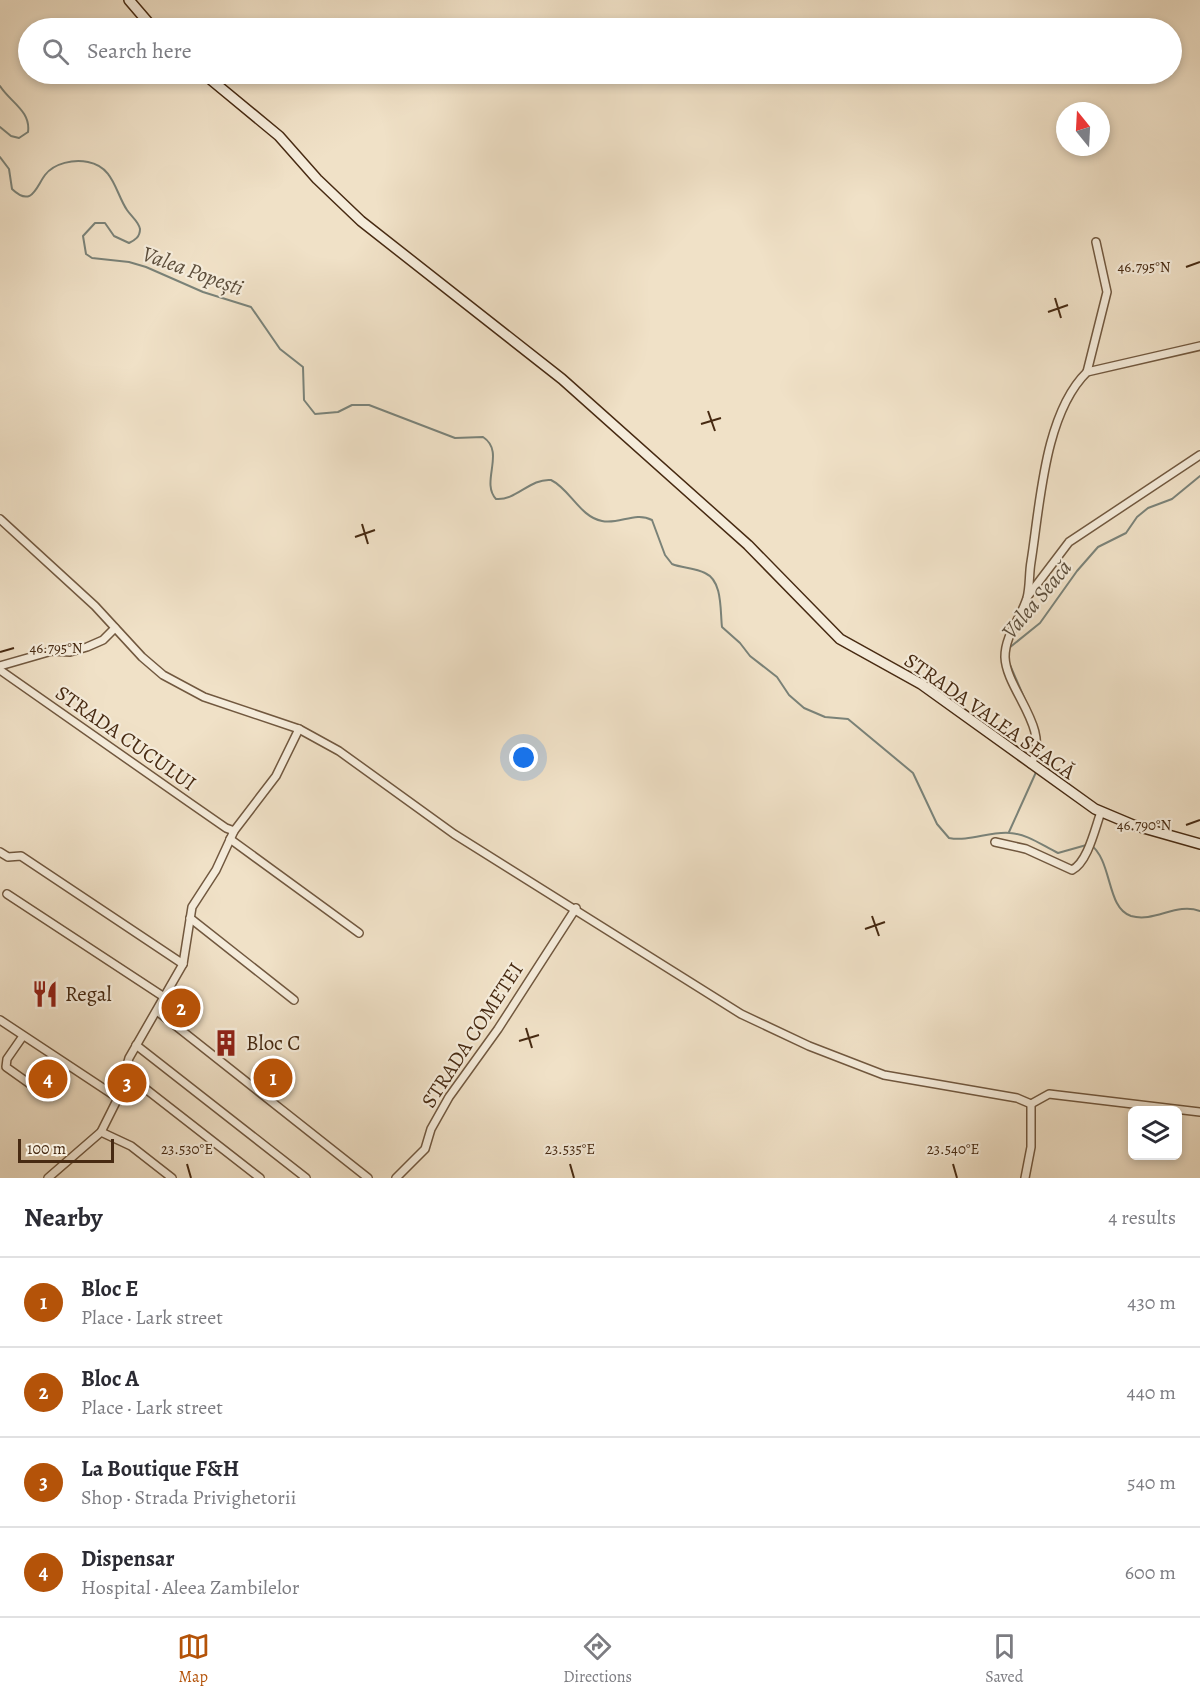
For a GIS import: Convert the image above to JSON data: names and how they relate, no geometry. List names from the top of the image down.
{
  "streets": {
    "main road": ["STRADA VALEA SEACĂ"],
    "street": ["STRADA CUCULUI", "STRADA COMETEI"]
  },
  "water": ["Valea Popești", "Valea Seacă"],
  "places": {
    "restaurant": ["Regal"],
    "building": ["Bloc C"]
  },
  "scale_bar": "100 m",
  "north": "top",
  "page": {
    "search": "Search here",
    "pins": [
      "2",
      "1",
      "4",
      "3"
    ],
    "scale": "100 m",
    "heading": ["Nearby", "4 results"],
    "list": [
      {
        "mark": "1",
        "name": "Bloc E",
        "note": "Place · Lark street",
        "value": "430 m"
      },
      {
        "mark": "2",
        "name": "Bloc A",
        "note": "Place · Lark street",
        "value": "440 m"
      },
      {
        "mark": "3",
        "name": "La Boutique F&H",
        "note": "Shop · Strada Privighetorii",
        "value": "540 m"
      },
      {
        "mark": "4",
        "name": "Dispensar",
        "note": "Hospital · Aleea Zambilelor",
        "value": "600 m"
      }
    ],
    "nav": ["Map", "Directions", "Saved"]
  },
  "coordinates": [
    "46.795°N",
    "46.790°N",
    "23.530°E",
    "23.535°E",
    "23.540°E"
  ]
}
